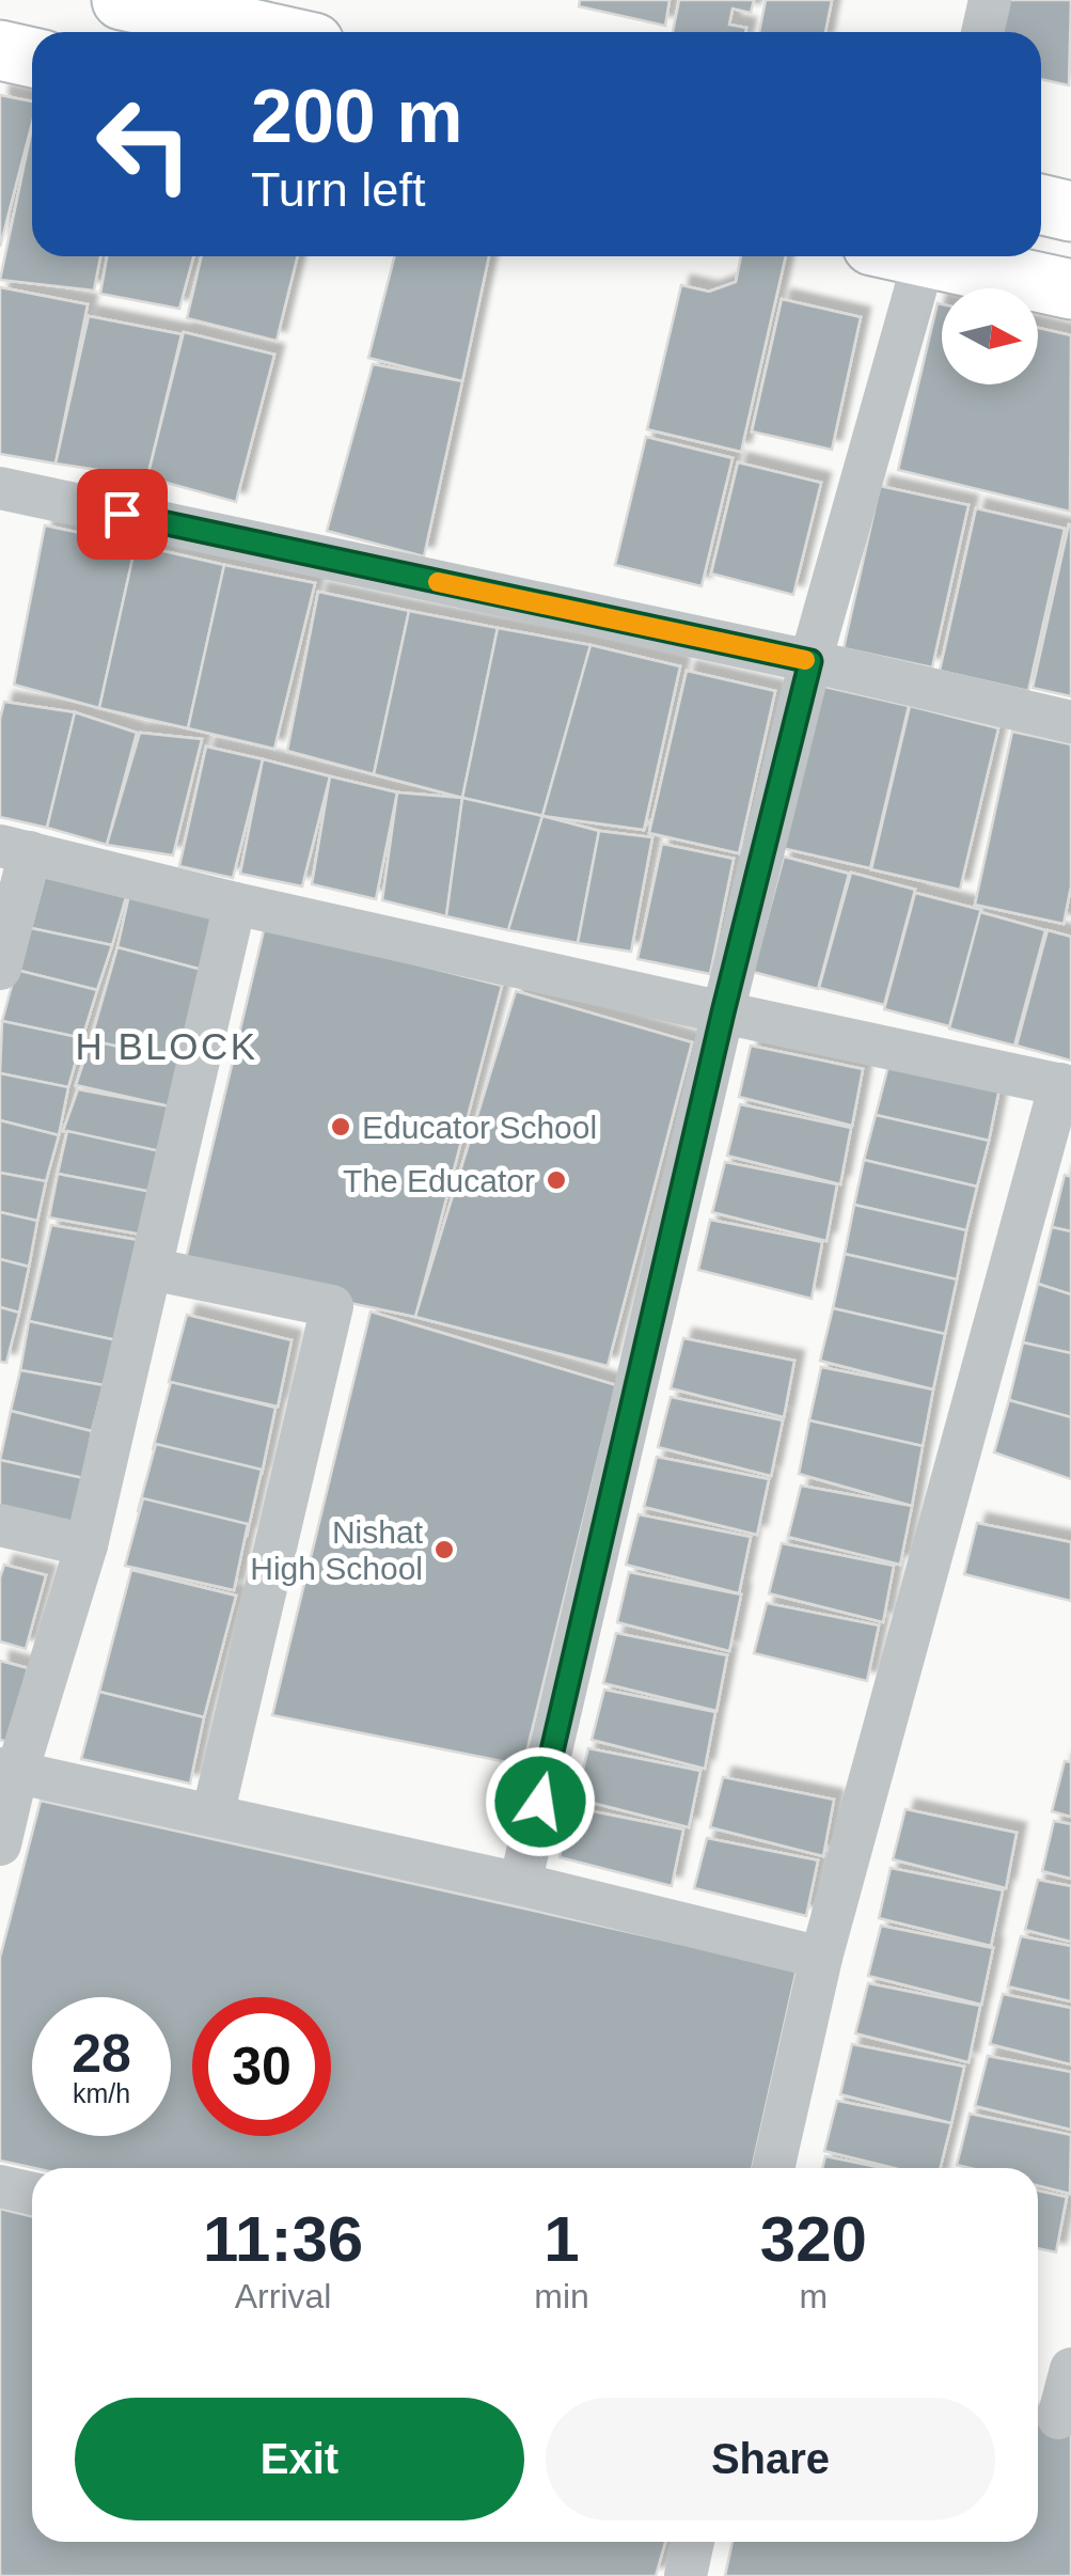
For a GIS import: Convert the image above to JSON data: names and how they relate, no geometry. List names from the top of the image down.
{
  "districts": ["H BLOCK"],
  "places": ["Educator School", "The Educator", "Nishat High School"],
  "north": "right",
  "page": {
    "turn": ["200 m", "Turn left"],
    "speed": "28 km/h",
    "limit": "30",
    "eta": [
      "11:36",
      "Arrival",
      "1",
      "min",
      "320",
      "m"
    ],
    "buttons": ["Exit", "Share"]
  }
}
